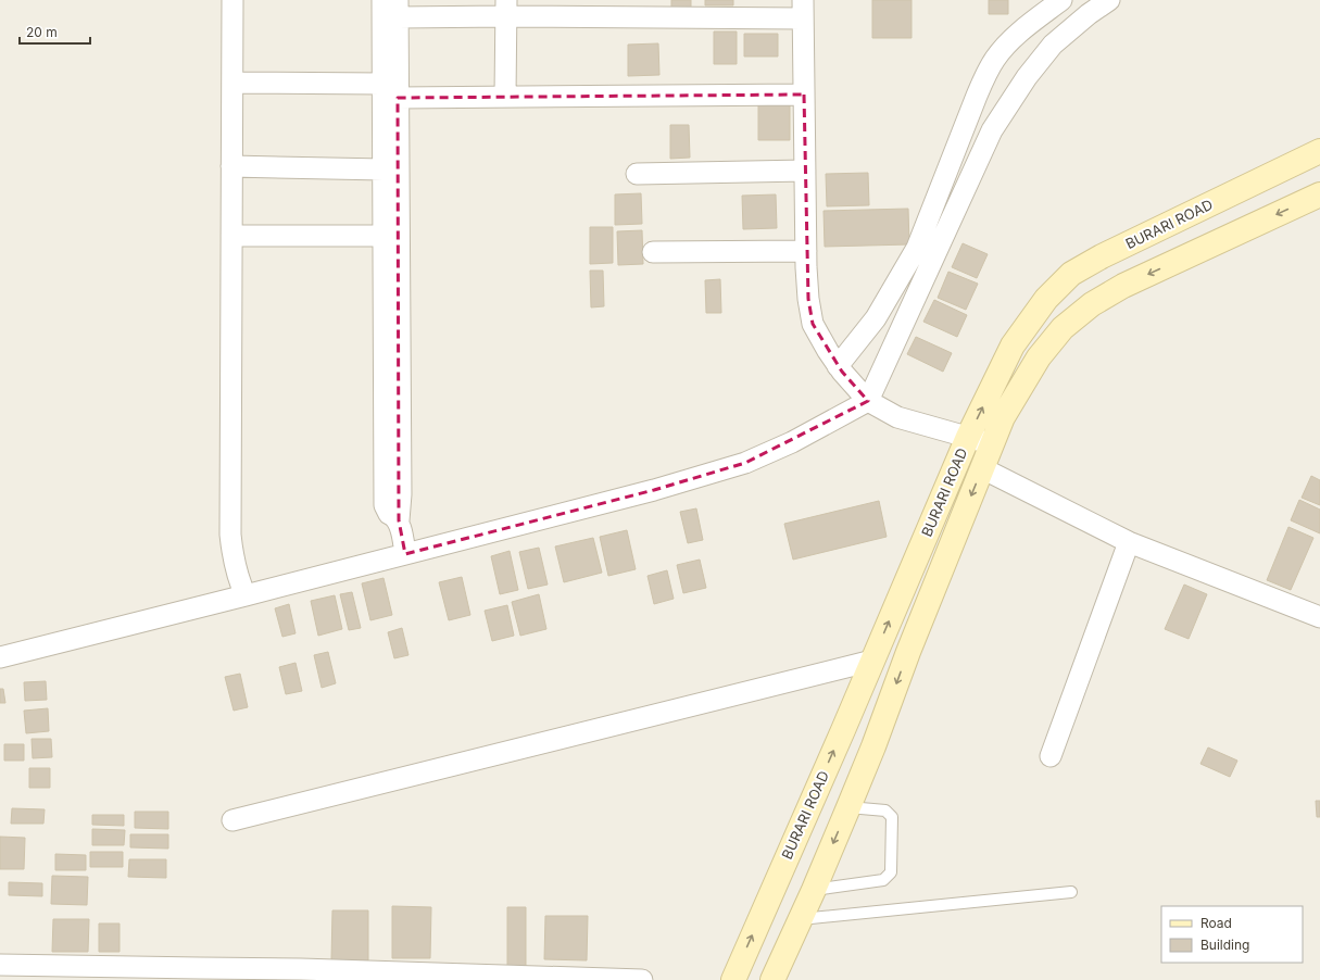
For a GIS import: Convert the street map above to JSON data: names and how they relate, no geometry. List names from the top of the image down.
{
  "streets": {
    "main road": ["BURARI ROAD"]
  },
  "legend": ["Road", "Building"],
  "scale_bar": "20 m"
}
